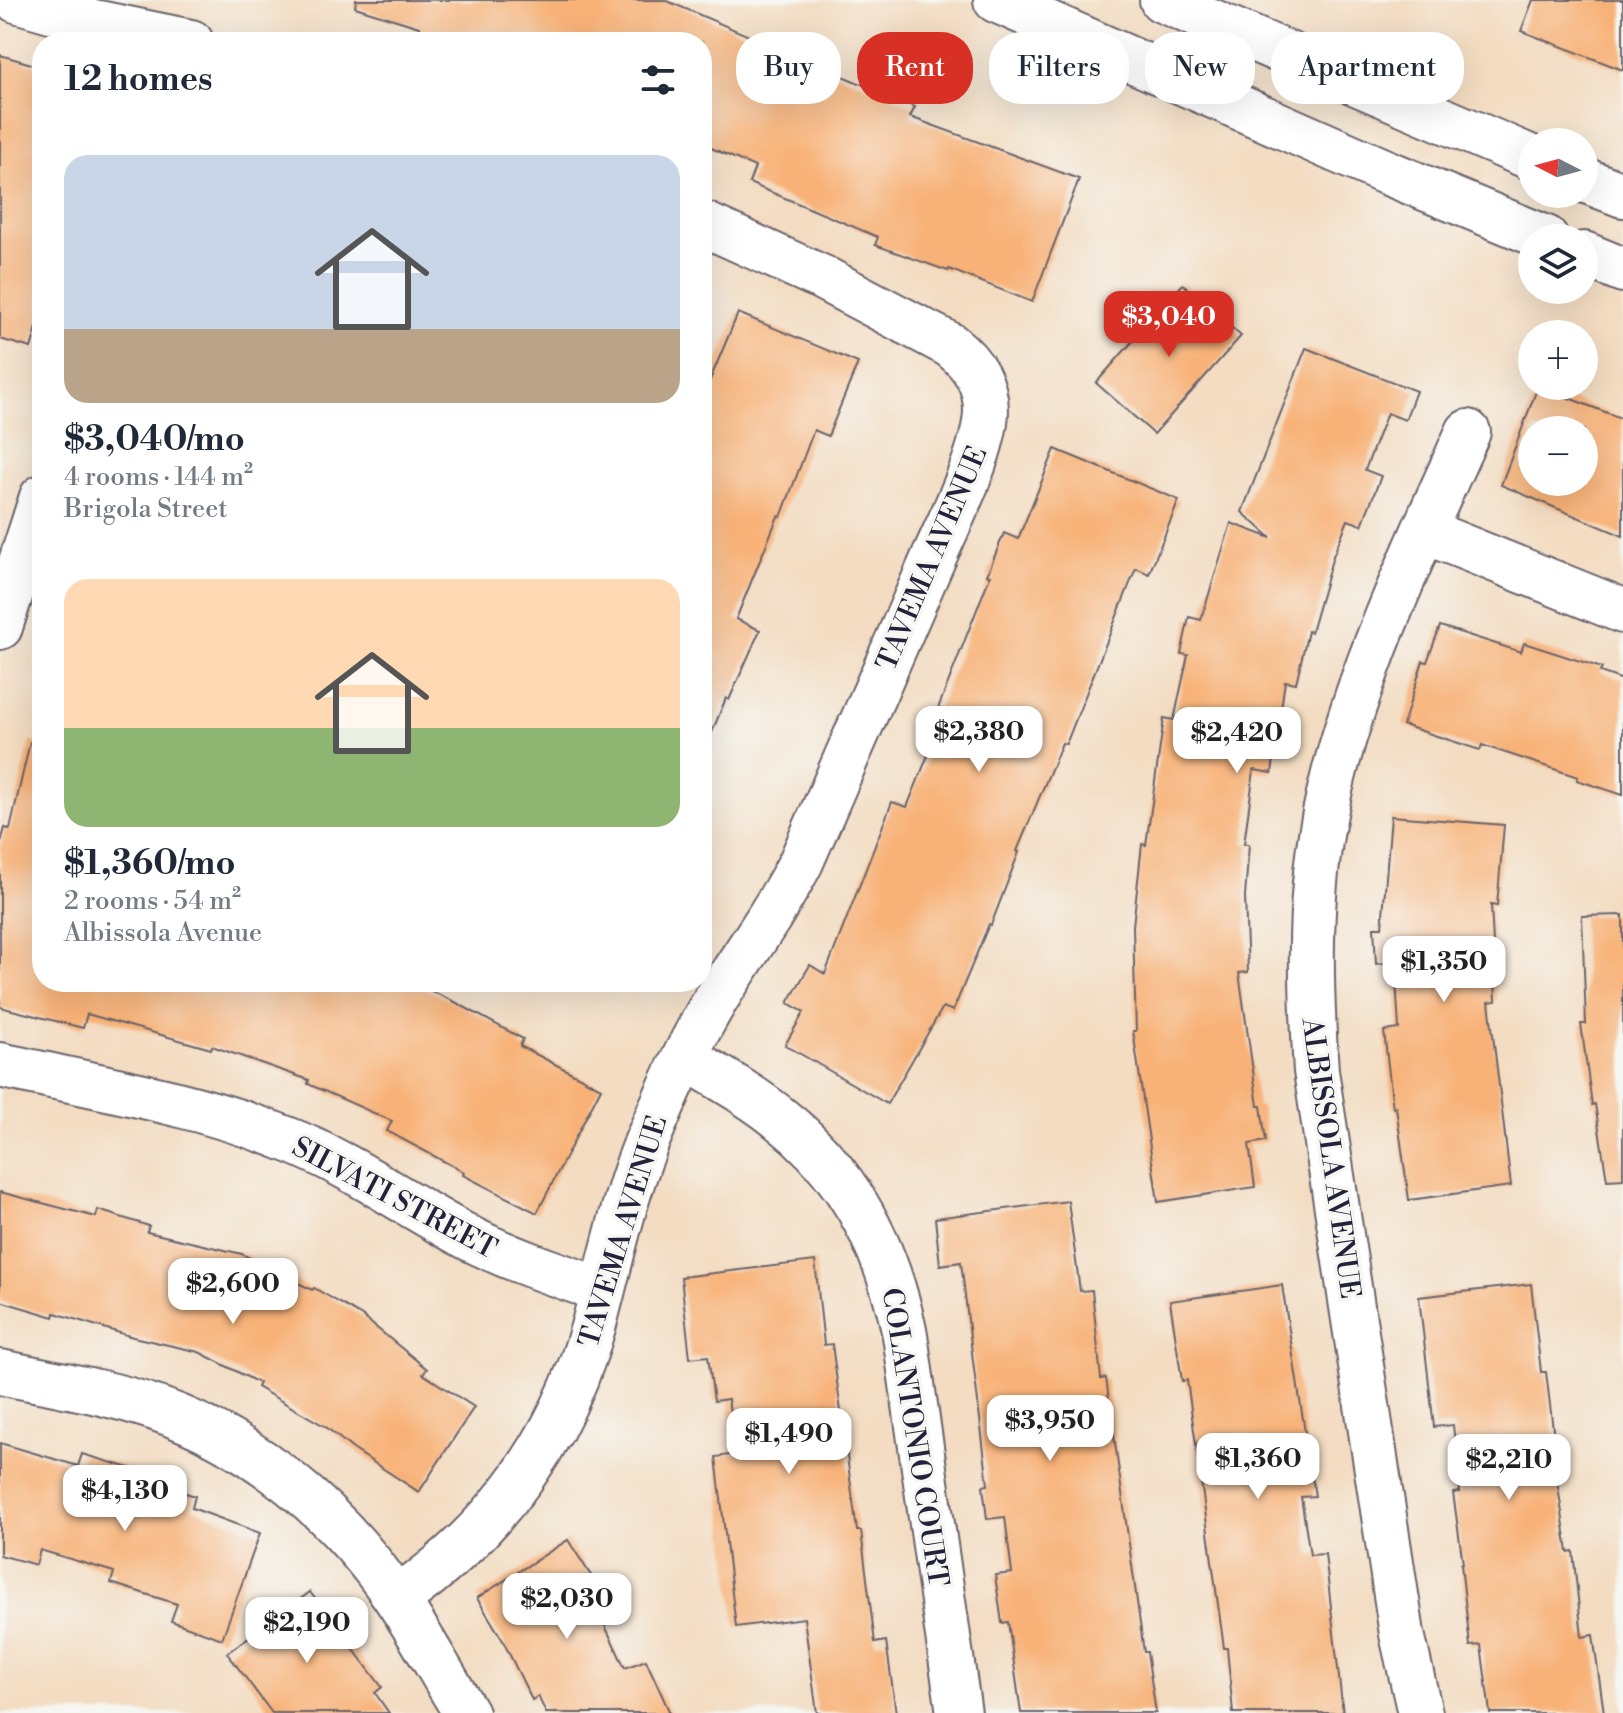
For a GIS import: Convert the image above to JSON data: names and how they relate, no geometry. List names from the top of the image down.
{
  "streets": {
    "street": [
      "TAVEMA AVENUE",
      "ALBISSOLA AVENUE",
      "SILVATI STREET",
      "COLANTONIO COURT"
    ]
  },
  "crossings": [
    ["TAVEMA AVENUE", "SILVATI STREET"],
    ["TAVEMA AVENUE", "COLANTONIO COURT"]
  ],
  "north": "left",
  "page": {
    "chip": [
      "Buy",
      "Rent",
      "Filters",
      "New",
      "Apartment"
    ],
    "heading": "12 homes",
    "map_buttons": ["+", "−"],
    "list": [
      {
        "name": "$3,040/mo",
        "note": "4 rooms · 144 m² · Brigola Street"
      },
      {
        "name": "$1,360/mo",
        "note": "2 rooms · 54 m² · Albissola Avenue"
      }
    ],
    "price": [
      "$3,040",
      "$2,380",
      "$2,420",
      "$1,350",
      "$2,600",
      "$3,950",
      "$1,490",
      "$1,360",
      "$2,210",
      "$4,130",
      "$2,030",
      "$2,190"
    ]
  }
}
